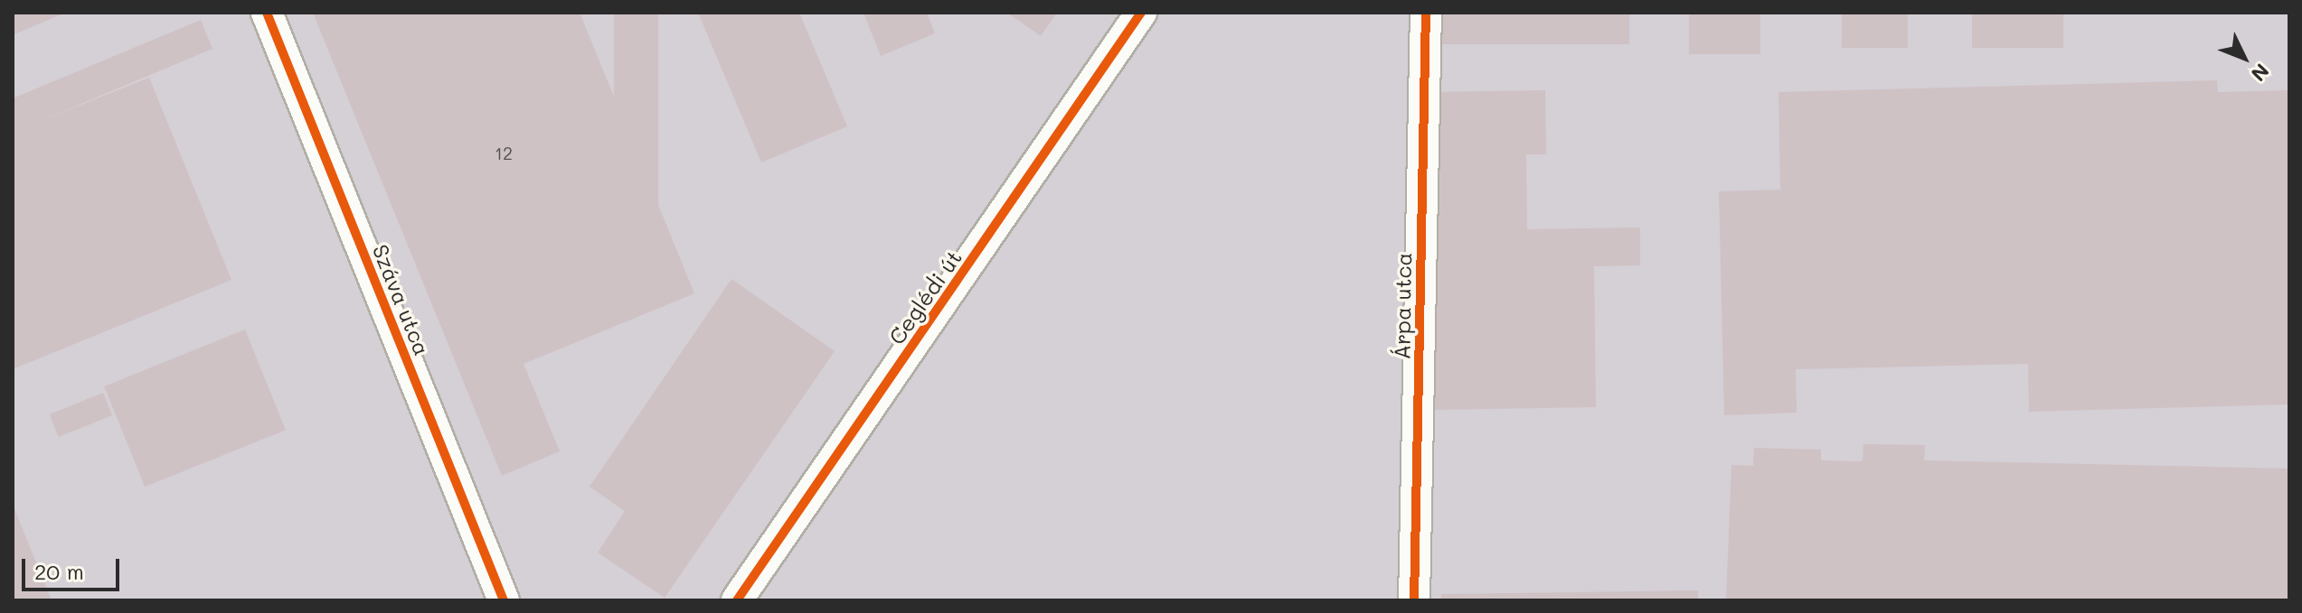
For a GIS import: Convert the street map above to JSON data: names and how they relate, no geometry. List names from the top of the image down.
{
  "streets": {
    "street": ["Ceglédi út", "Száva utca", "Árpa utca"]
  },
  "house_numbers": ["12"],
  "scale_bar": "20 m",
  "north": "bottom right"
}
